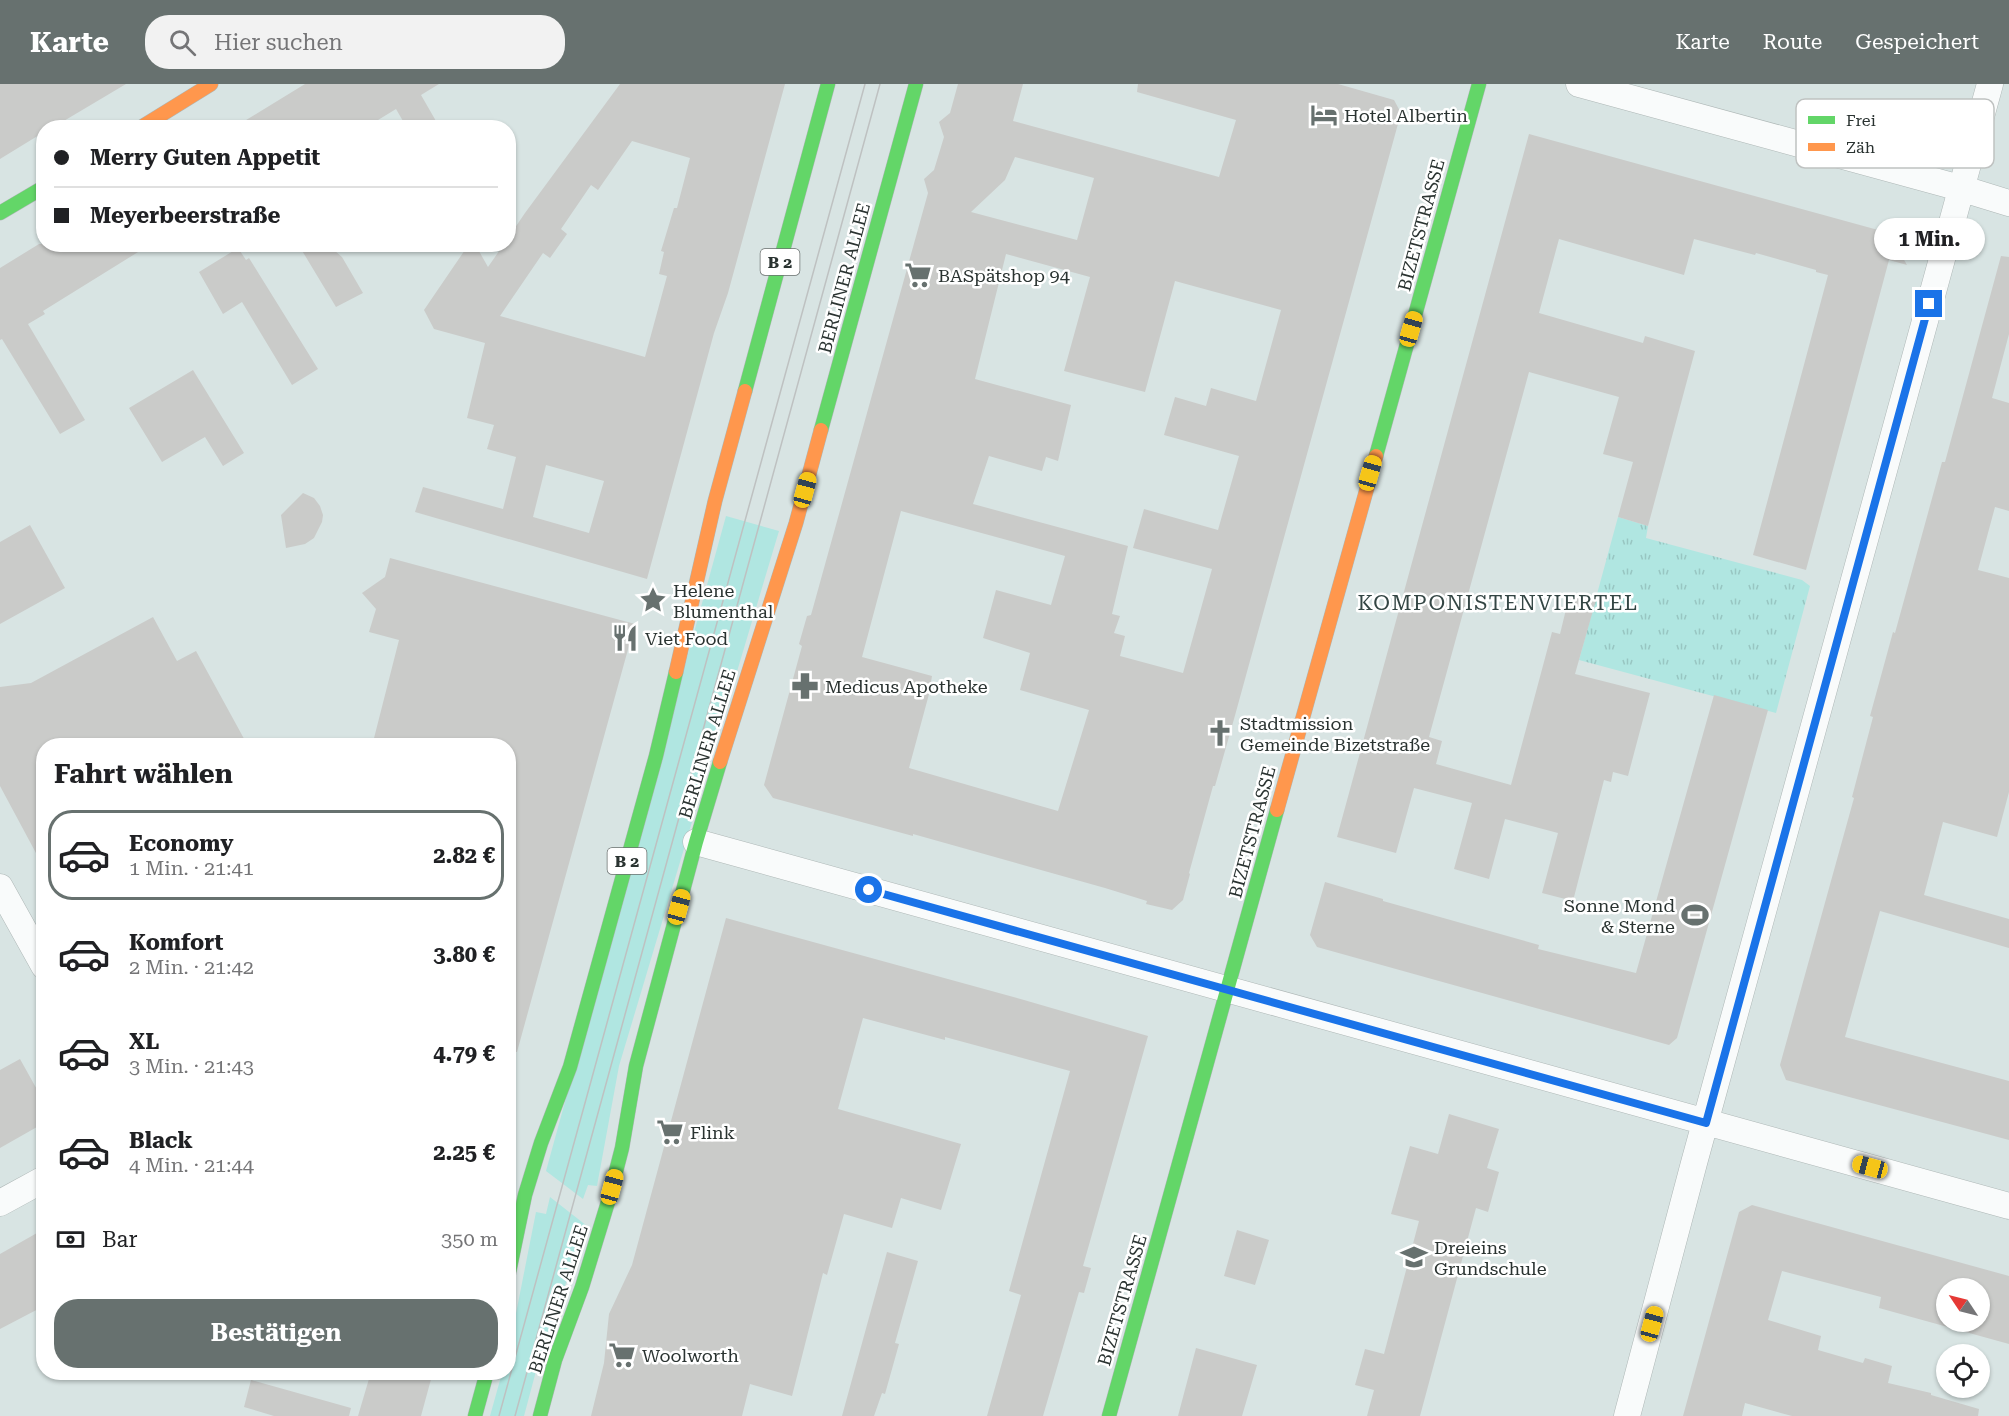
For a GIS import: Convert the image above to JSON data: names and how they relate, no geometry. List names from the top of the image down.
{
  "streets": {
    "main road": ["BIZETSTRASSE", "B 2", "BERLINER ALLEE"]
  },
  "districts": ["KOMPONISTENVIERTEL"],
  "places": {
    "hotel": ["Hotel Albertin"],
    "supermarket": ["BASpätshop 94", "Flink", "Woolworth"],
    "place": ["Helene Blumenthal"],
    "restaurant": ["Viet Food"],
    "pharmacy": ["Medicus Apotheke"],
    "church": ["Stadtmission Gemeinde Bizetstraße"],
    "sports": ["Sonne Mond & Sterne"],
    "school or university": ["Dreieins Grundschule"]
  },
  "legend": ["Frei", "Zäh"],
  "north": "top left",
  "page": {
    "header": "Karte",
    "search": "Hier suchen",
    "nav": ["Karte", "Route", "Gespeichert"],
    "banner": ["Merry Guten Appetit", "Meyerbeerstraße"],
    "bubble": "1 Min.",
    "heading": "Fahrt wählen",
    "list": [
      {
        "name": "Economy",
        "note": "1 Min. · 21:41",
        "value": "2.82 €"
      },
      {
        "name": "Komfort",
        "note": "2 Min. · 21:42",
        "value": "3.80 €"
      },
      {
        "name": "XL",
        "note": "3 Min. · 21:43",
        "value": "4.79 €"
      },
      {
        "name": "Black",
        "note": "4 Min. · 21:44",
        "value": "2.25 €"
      }
    ],
    "pay": ["Bar", "350 m"],
    "buttons": "Bestätigen"
  }
}
